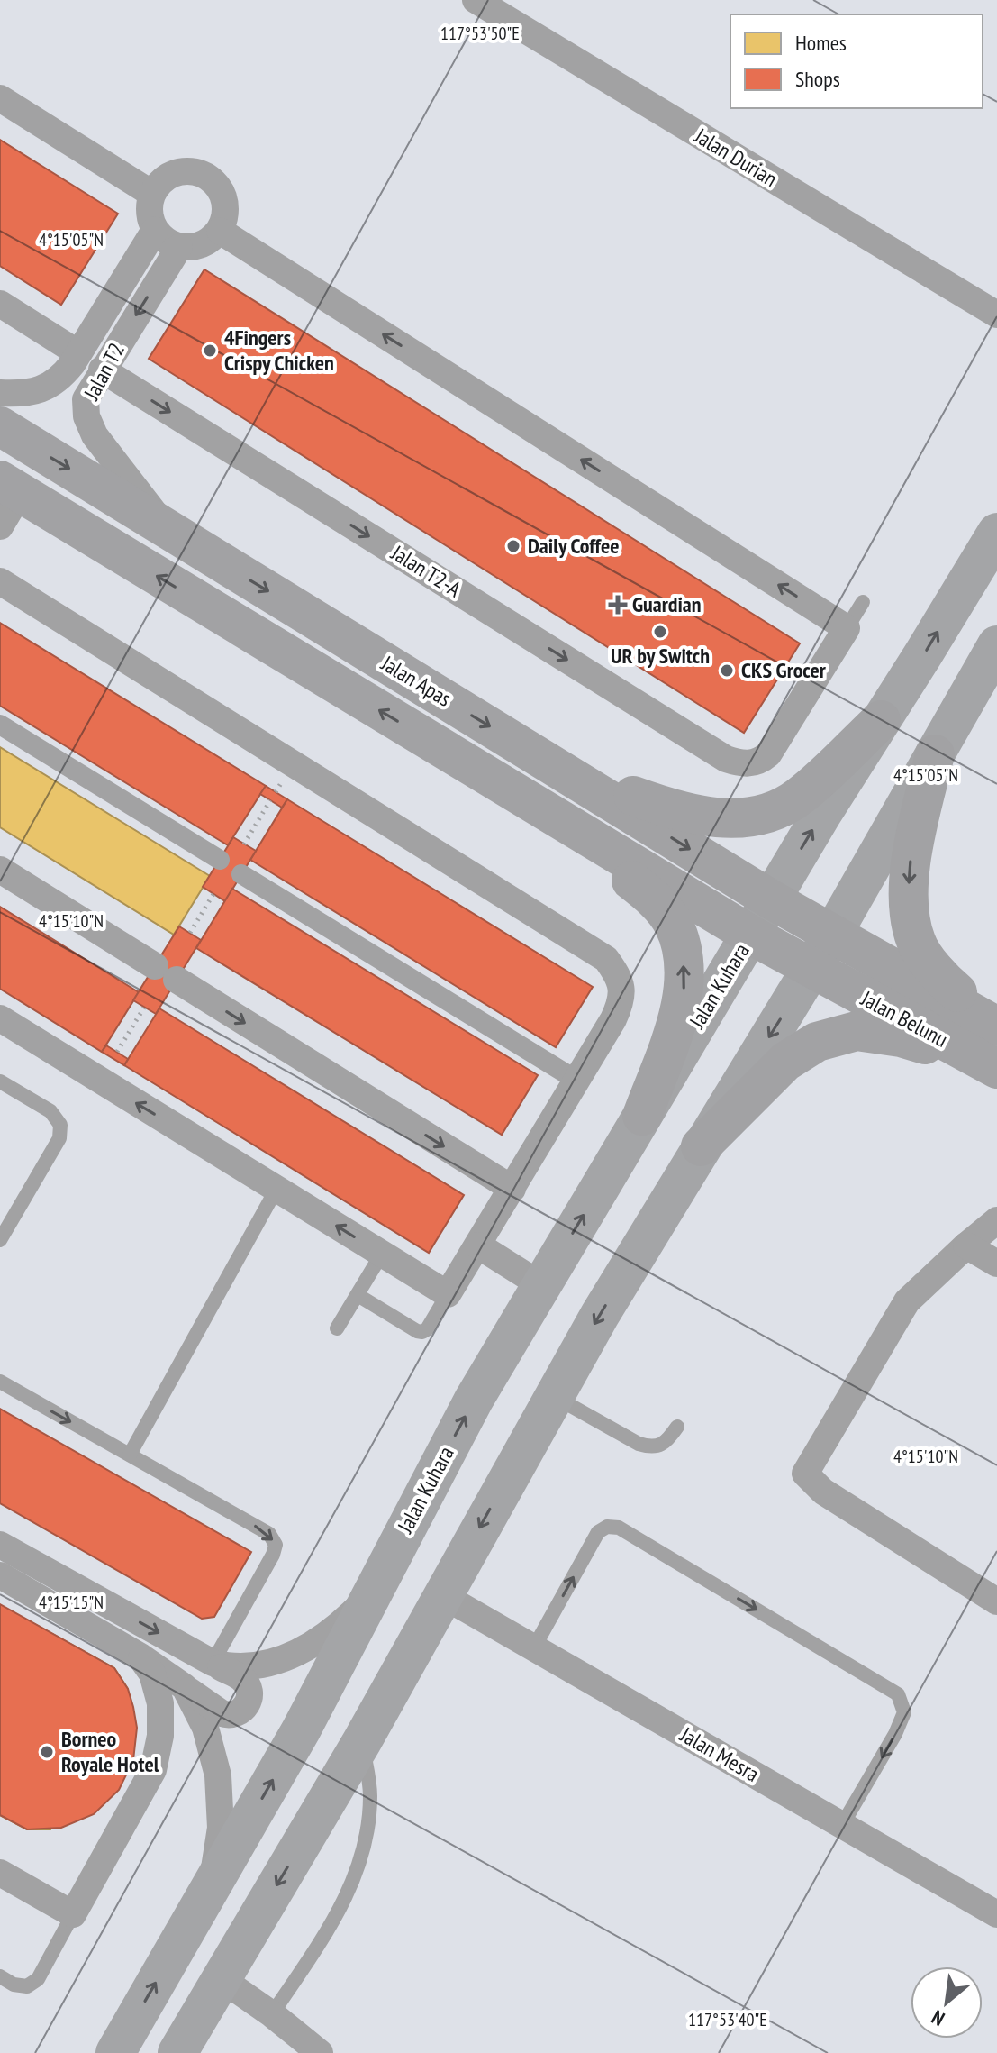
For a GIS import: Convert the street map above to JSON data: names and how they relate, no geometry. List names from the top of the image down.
{
  "streets": {
    "highway": ["Jalan Apas", "Jalan Belunu"],
    "main road": ["Jalan Kuhara"],
    "street": [
      "Jalan Durian",
      "Jalan T2",
      "Jalan T2-A",
      "Jalan Mesra"
    ]
  },
  "crossings": [
    ["Jalan T2", "Jalan T2-A"],
    ["Jalan T2", "Jalan Apas"],
    ["Jalan Apas", "Jalan Kuhara"],
    ["Jalan Apas", "Jalan Belunu"]
  ],
  "places": {
    "other": [
      "4Fingers Crispy Chicken",
      "Daily Coffee",
      "UR by Switch",
      "CKS Grocer",
      "Borneo Royale Hotel"
    ],
    "health": ["Guardian"]
  },
  "legend": ["Homes", "Shops"],
  "north": "bottom left",
  "coordinates": [
    "117°53'50\"E",
    "4°15'05\"N",
    "4°15'10\"N",
    "4°15'15\"N",
    "117°53'40\"E"
  ]
}
